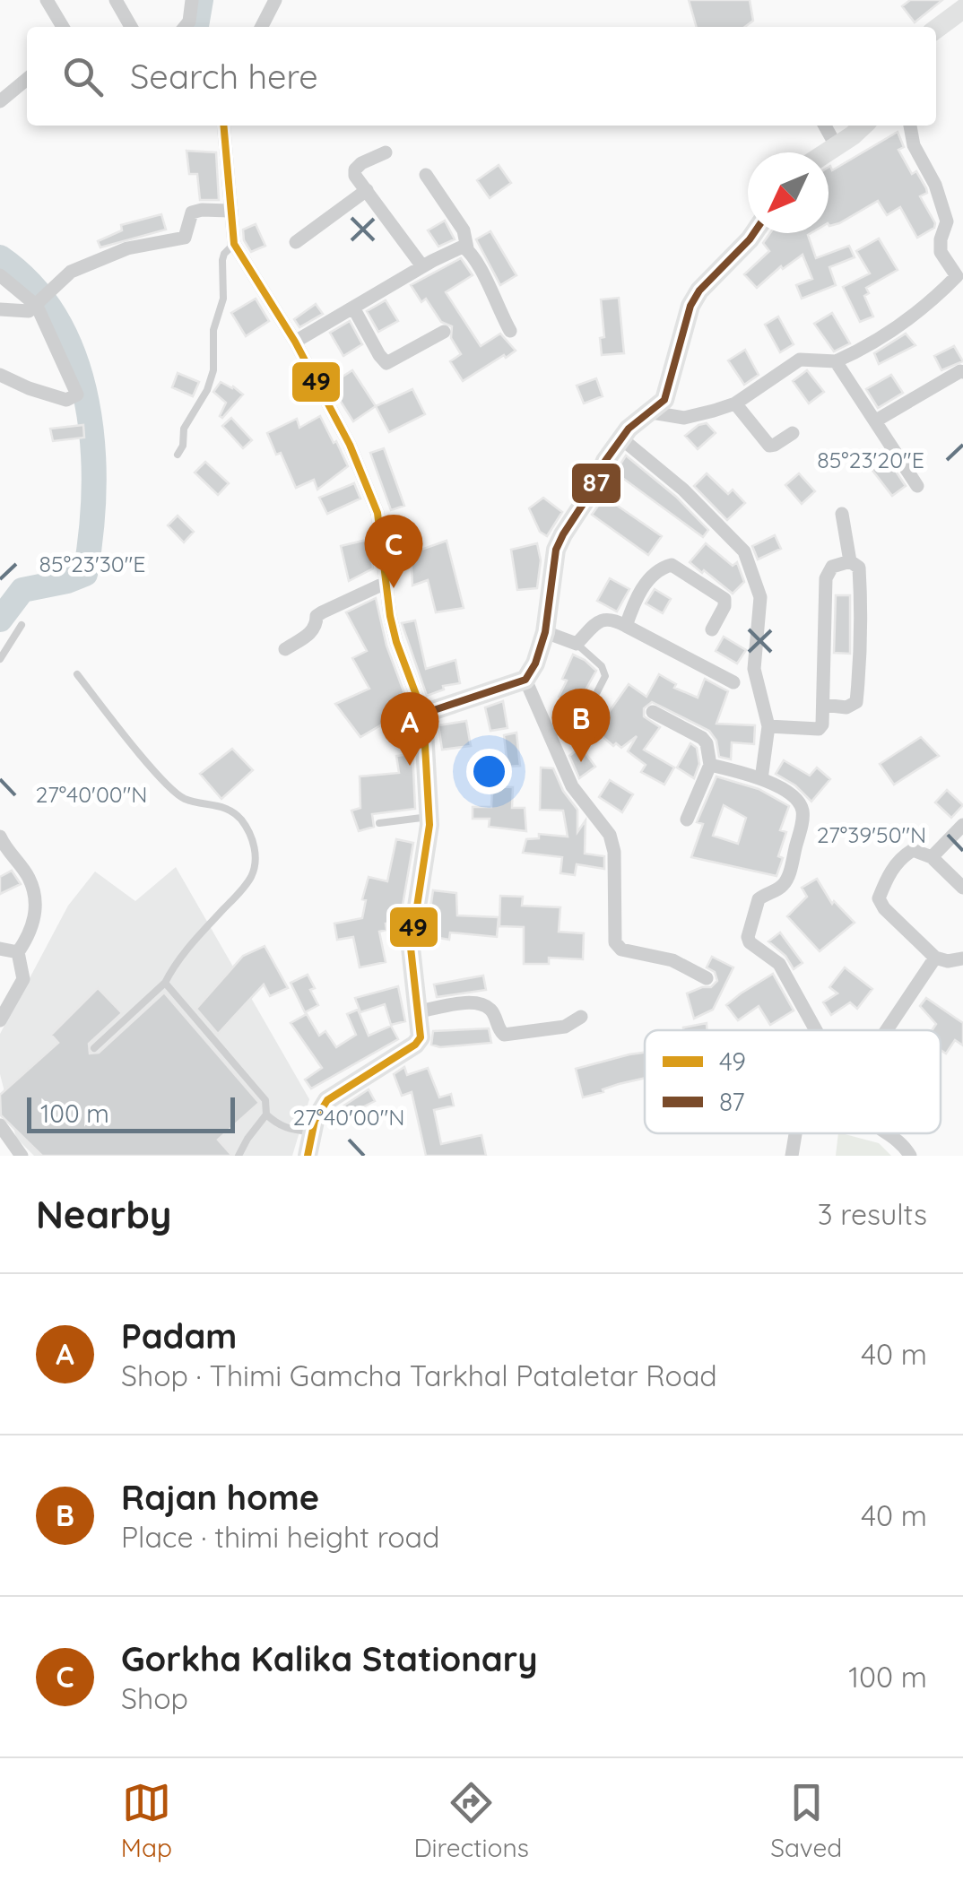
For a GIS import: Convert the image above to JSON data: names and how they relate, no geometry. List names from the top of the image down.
{
  "lines": ["transit line 49", "transit line 87"],
  "legend": ["49", "87"],
  "scale_bar": "100 m",
  "north": "bottom left",
  "page": {
    "search": "Search here",
    "pins": ["C", "B", "A"],
    "scale": "100 m",
    "heading": ["Nearby", "3 results"],
    "list": [
      {
        "mark": "A",
        "name": "Padam",
        "note": "Shop · Thimi Gamcha Tarkhal Pataletar Road",
        "value": "40 m"
      },
      {
        "mark": "B",
        "name": "Rajan home",
        "note": "Place · thimi height road",
        "value": "40 m"
      },
      {
        "mark": "C",
        "name": "Gorkha Kalika Stationary",
        "note": "Shop",
        "value": "100 m"
      }
    ],
    "nav": ["Map", "Directions", "Saved"]
  },
  "coordinates": [
    "85°23'20\"E",
    "85°23'30\"E",
    "27°40'00\"N",
    "27°39'50\"N"
  ]
}
